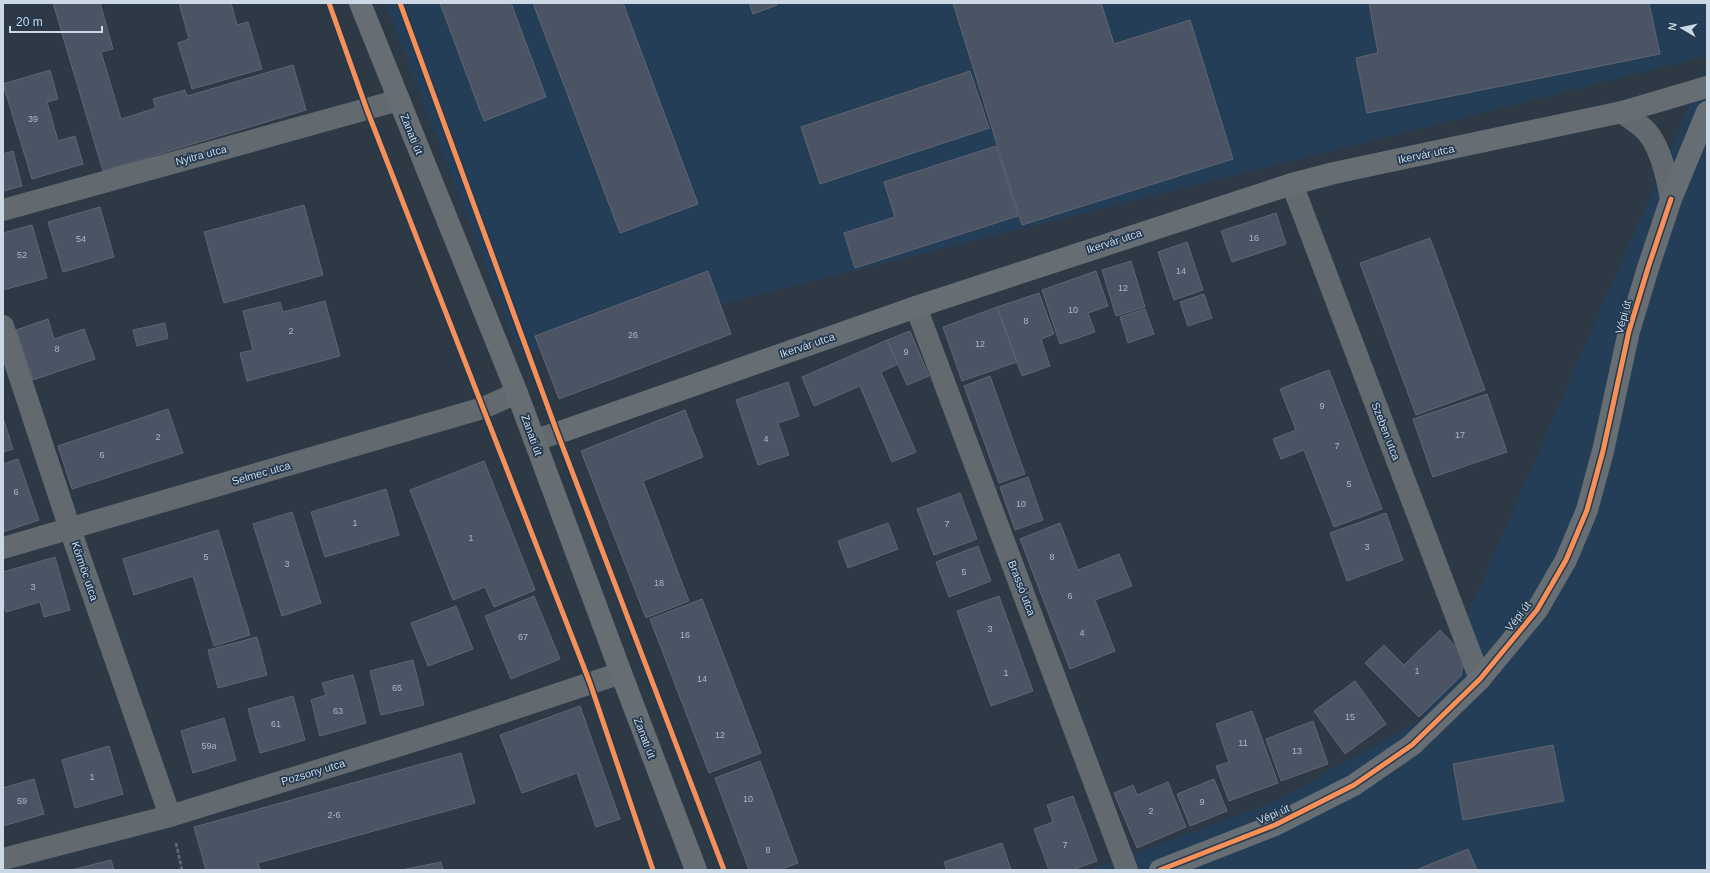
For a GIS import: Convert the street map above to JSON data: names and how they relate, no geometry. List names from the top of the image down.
{
  "streets": {
    "street": [
      "Zanati út",
      "Ikervár utca",
      "Nyitra utca",
      "Vépi út",
      "Szeben utca",
      "Selmec utca",
      "Körmöc utca",
      "Brassó utca",
      "Pozsony utca"
    ]
  },
  "crossings": [
    ["Zanati út", "Ikervár utca"],
    ["Zanati út", "Nyitra utca"],
    ["Zanati út", "Selmec utca"],
    ["Zanati út", "Pozsony utca"],
    ["Ikervár utca", "Szeben utca"],
    ["Ikervár utca", "Brassó utca"],
    ["Vépi út", "Szeben utca"],
    ["Selmec utca", "Körmöc utca"],
    ["Körmöc utca", "Pozsony utca"]
  ],
  "house_numbers": [
    "39",
    "16",
    "54",
    "52",
    "14",
    "12",
    "10",
    "8",
    "2",
    "26",
    "12",
    "8",
    "9",
    "9",
    "17",
    "2",
    "4",
    "7",
    "6",
    "5",
    "6",
    "10",
    "1",
    "7",
    "1",
    "3",
    "5",
    "8",
    "3",
    "5",
    "18",
    "3",
    "6",
    "3",
    "4",
    "16",
    "67",
    "1",
    "1",
    "14",
    "65",
    "63",
    "15",
    "61",
    "12",
    "11",
    "59a",
    "13",
    "1",
    "10",
    "59",
    "9",
    "2",
    "2-6",
    "7",
    "8"
  ],
  "scale_bar": "20 m",
  "north": "left"
}
